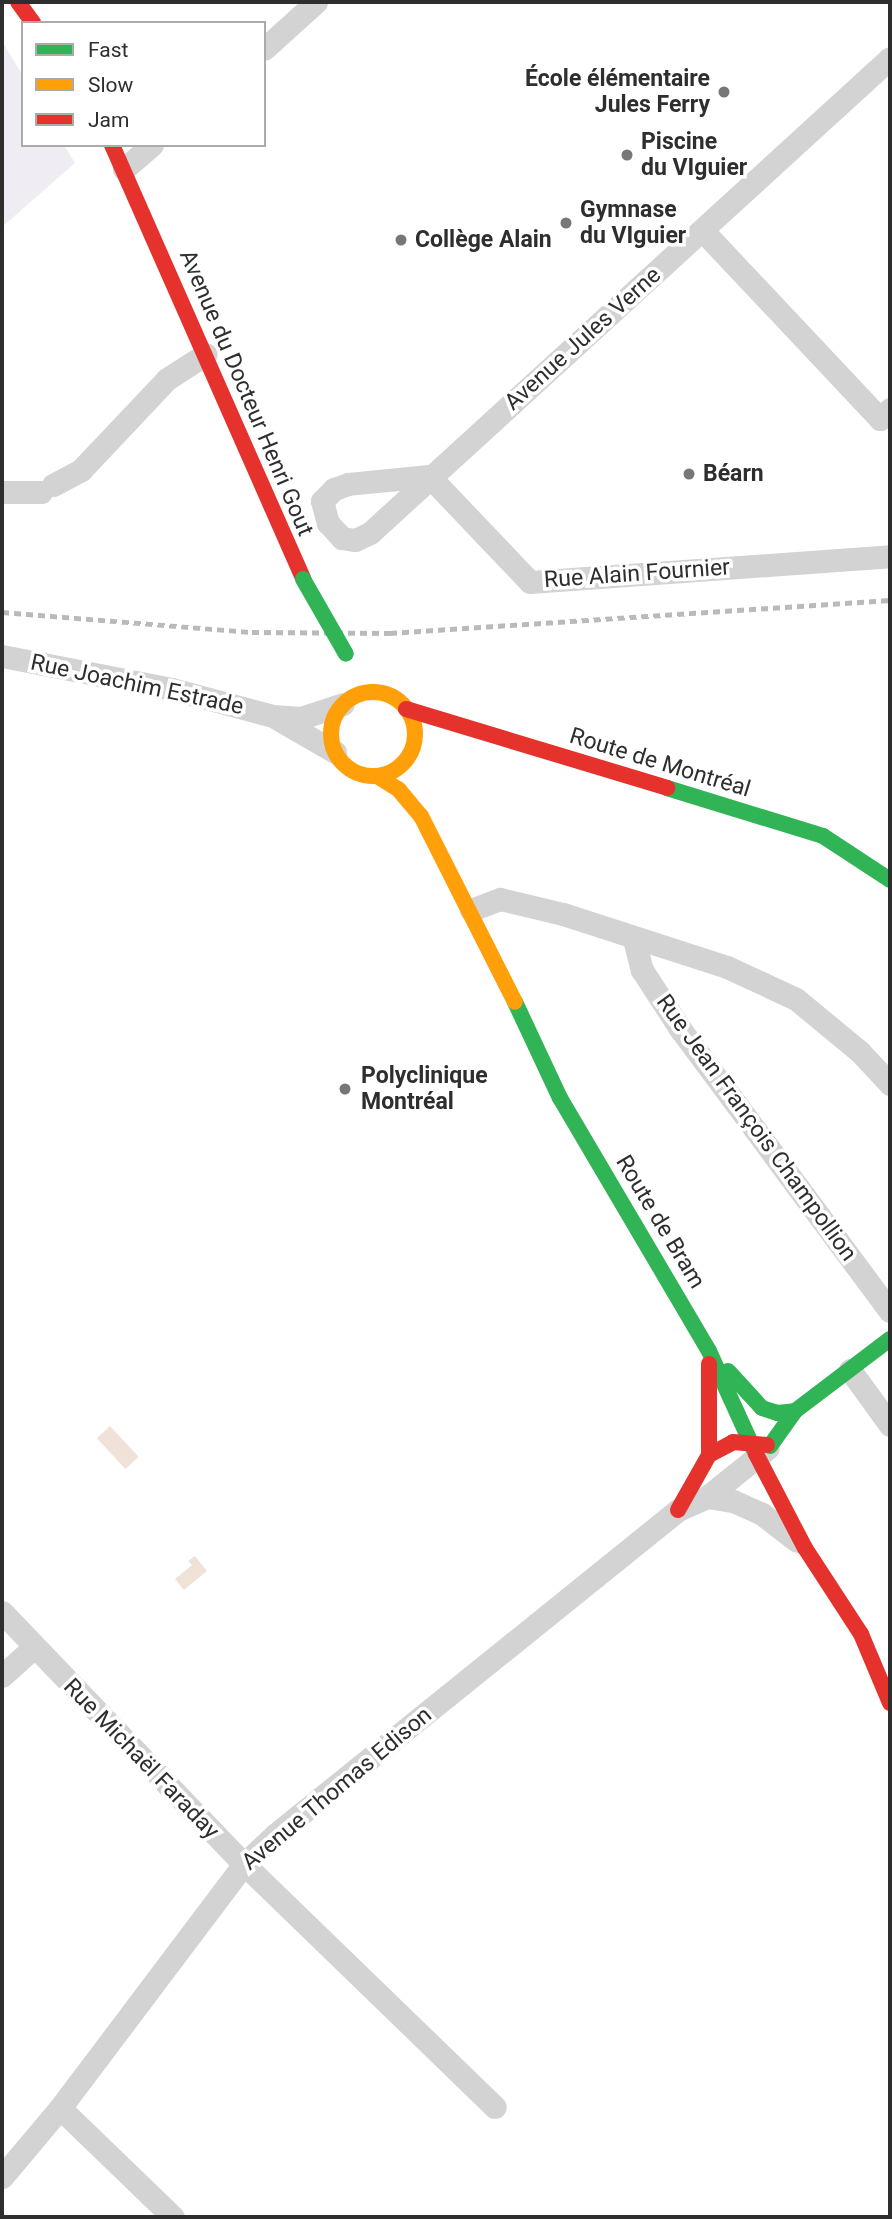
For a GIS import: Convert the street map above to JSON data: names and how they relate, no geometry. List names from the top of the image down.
{
  "streets": {
    "main road": ["Avenue du Docteur Henri Gout", "Route de Montréal", "Route de Bram"],
    "street": [
      "Avenue Jules Verne",
      "Rue Alain Fournier",
      "Rue Joachim Estrade",
      "Rue Jean François Champollion",
      "Rue Michaël Faraday",
      "Avenue Thomas Edison"
    ]
  },
  "crossings": [
    ["Avenue Jules Verne", "Rue Alain Fournier"],
    ["Rue Joachim Estrade", "Route de Montréal"],
    ["Rue Joachim Estrade", "Route de Bram"],
    ["Route de Montréal", "Route de Bram"],
    ["Route de Bram", "Avenue Thomas Edison"],
    ["Rue Michaël Faraday", "Avenue Thomas Edison"]
  ],
  "places": [
    "École élémentaire Jules Ferry",
    "Piscine du VIguier",
    "Gymnase du VIguier",
    "Collège Alain",
    "Béarn",
    "Polyclinique Montréal"
  ],
  "legend": ["Fast", "Slow", "Jam"]
}
